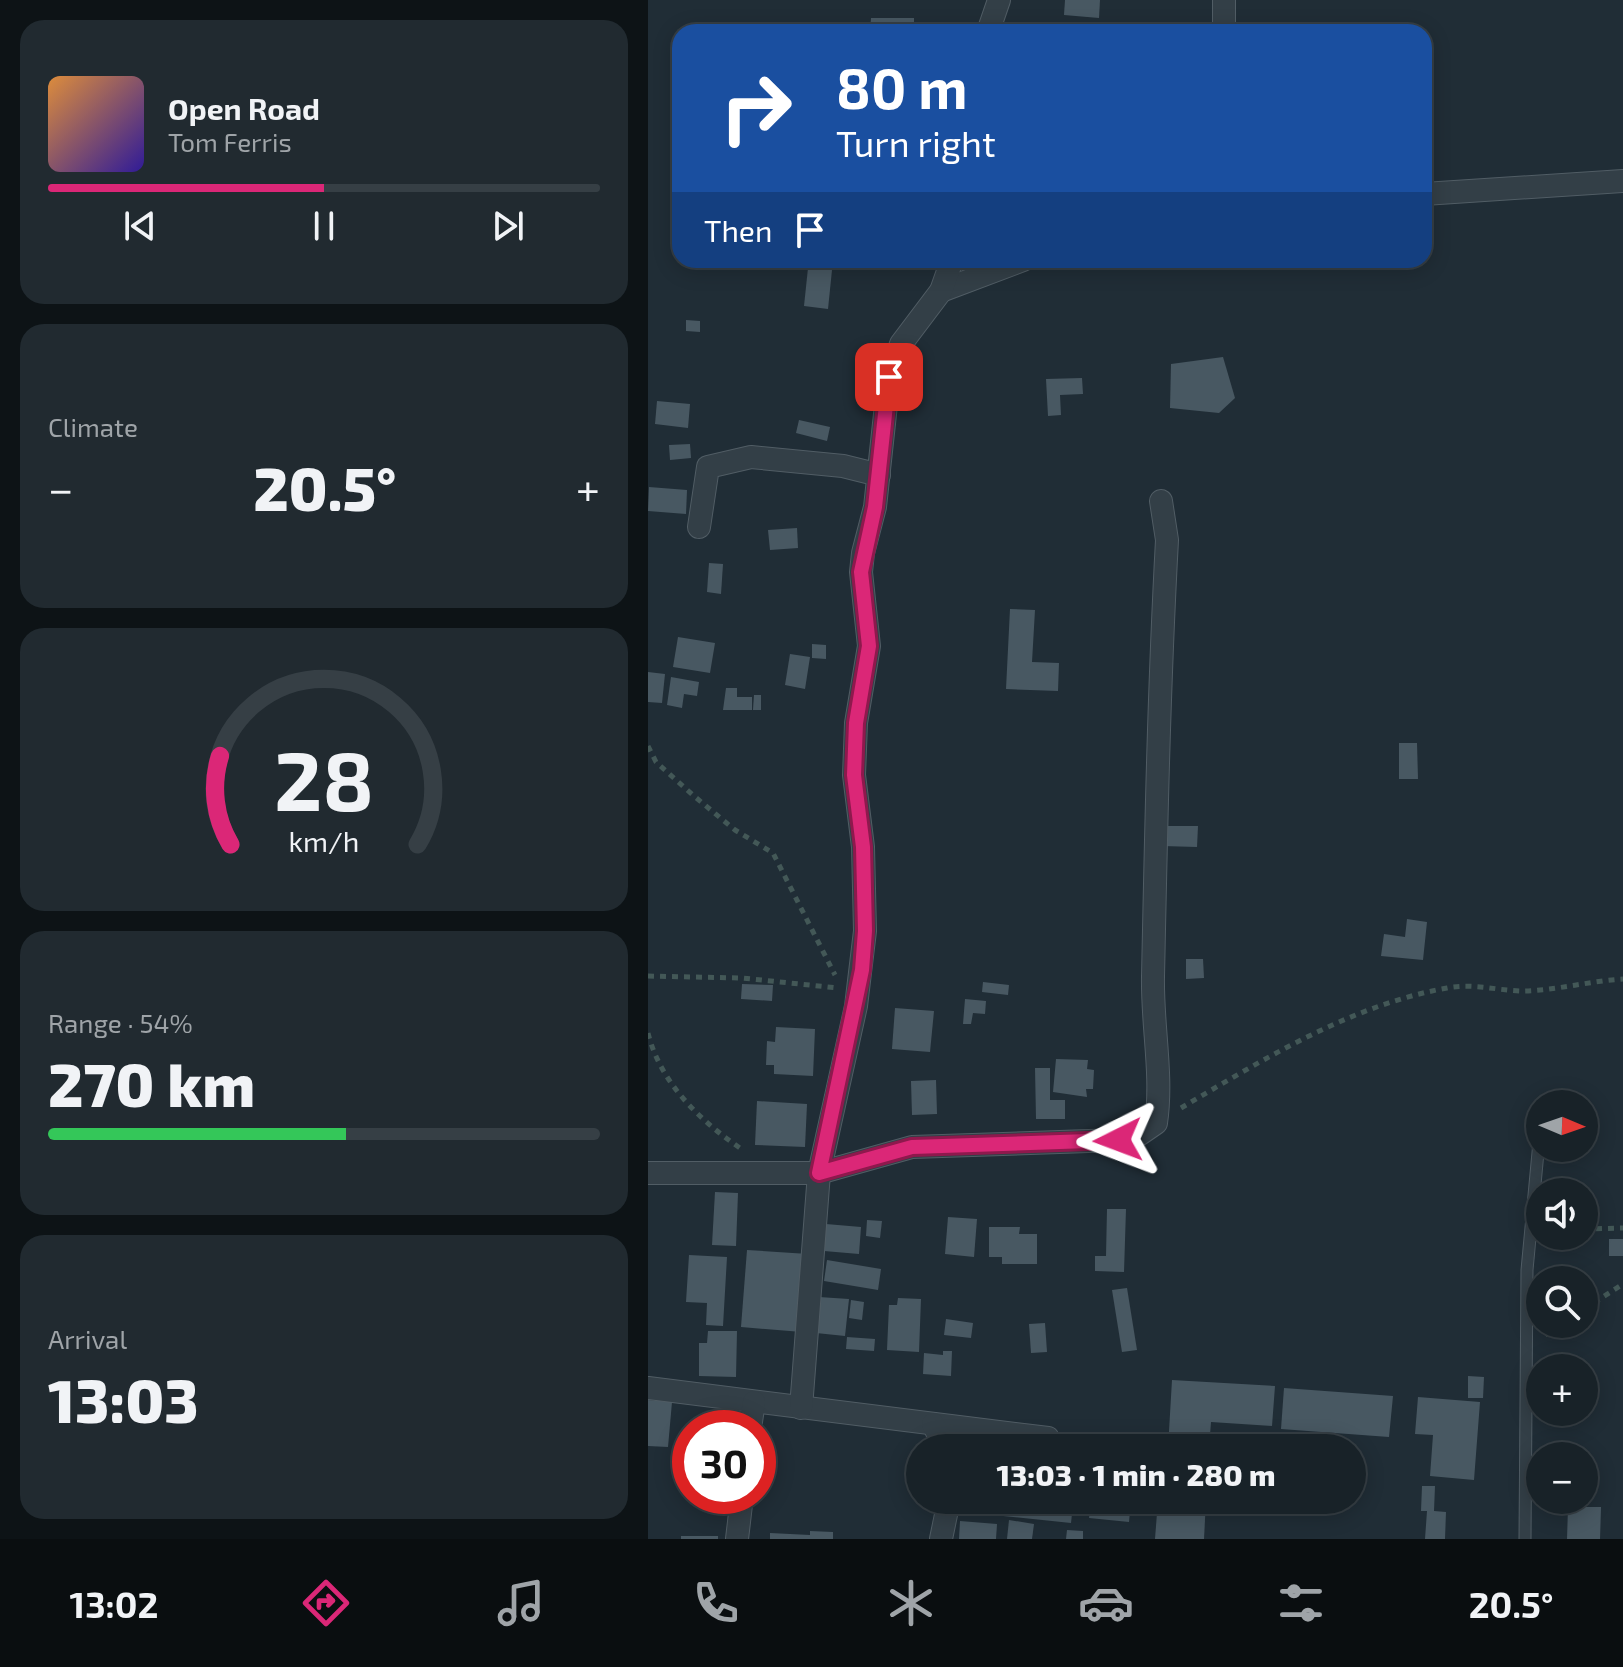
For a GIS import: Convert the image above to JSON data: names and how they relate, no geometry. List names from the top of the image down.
{
  "north": "right",
  "page": {
    "turn": ["80 m", "Turn right"],
    "song": ["Open Road", "Tom Ferris"],
    "then": "Then",
    "tile": [
      "Climate",
      ["Range · 54%", "270 km"],
      ["Arrival", "13:03"]
    ],
    "heat": ["−", "20.5°", "+"],
    "map_buttons": ["+", "−"],
    "limit": "30",
    "trip": "13:03 · 1 min · 280 m",
    "tabs": ["13:02", "20.5°"],
    "gauge": ["28", "km/h"]
  }
}
